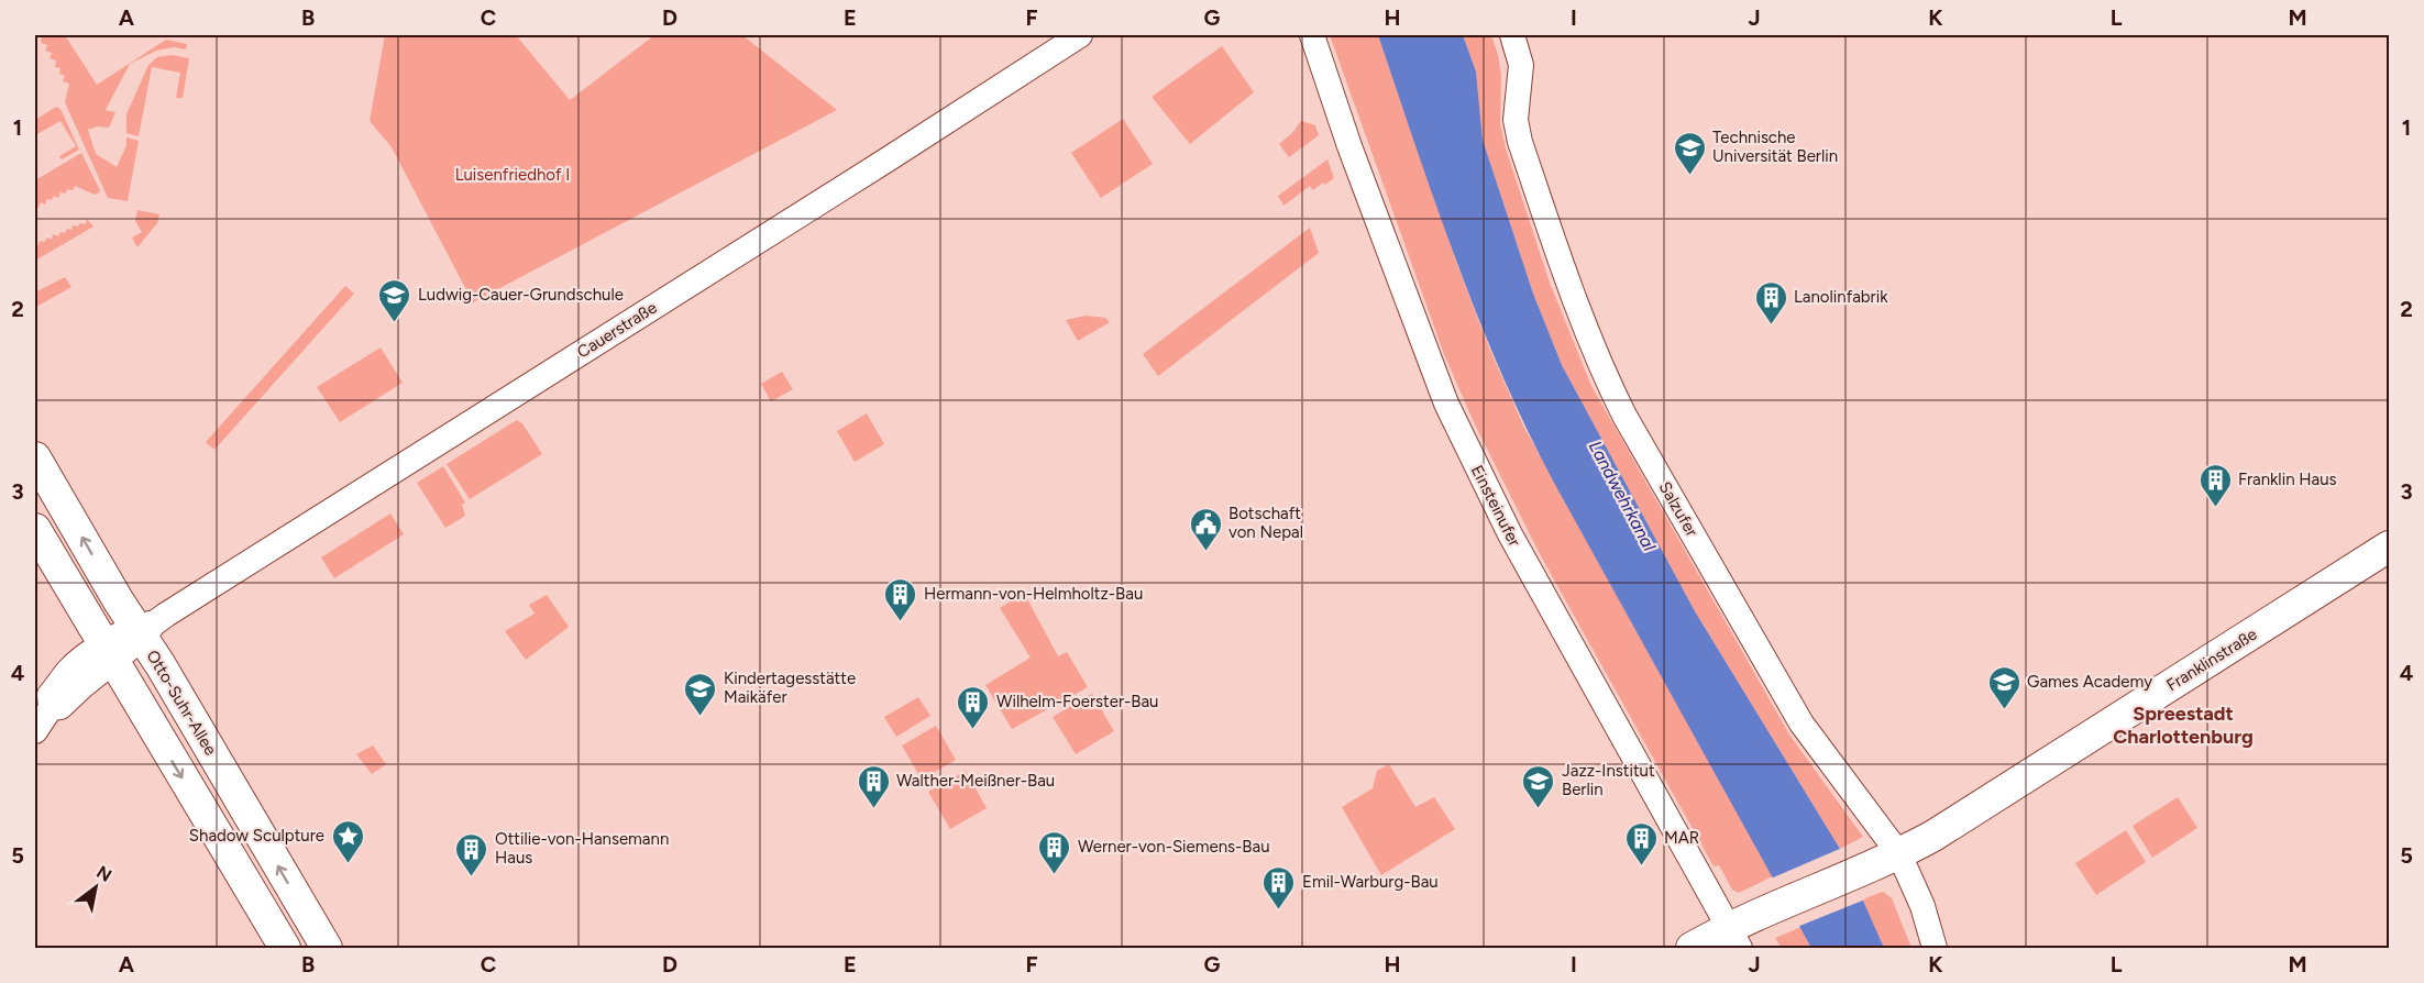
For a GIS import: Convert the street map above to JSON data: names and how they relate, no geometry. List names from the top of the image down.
{
  "streets": {
    "main road": ["Franklinstraße", "Otto-Suhr-Allee"],
    "street": ["Cauerstraße", "Einsteinufer", "Salzufer"]
  },
  "crossings": [
    ["Cauerstraße", "Otto-Suhr-Allee"],
    ["Einsteinufer", "Franklinstraße"],
    ["Salzufer", "Franklinstraße"]
  ],
  "districts": ["Spreestadt Charlottenburg"],
  "water": ["Landwehrkanal"],
  "parks": ["Luisenfriedhof I"],
  "places": {
    "school or university": [
      "Technische Universität Berlin",
      "Ludwig-Cauer-Grundschule",
      "Games Academy",
      "Kindertagesstätte Maikäfer",
      "Jazz-Institut Berlin"
    ],
    "building": [
      "Lanolinfabrik",
      "Franklin Haus",
      "Hermann-von-Helmholtz-Bau",
      "Wilhelm-Foerster-Bau",
      "Walther-Meißner-Bau",
      "MAR",
      "Werner-von-Siemens-Bau",
      "Ottilie-von-Hansemann Haus",
      "Emil-Warburg-Bau"
    ],
    "public building": ["Botschaft von Nepal"],
    "place": ["Shadow Sculpture"]
  },
  "north": "top right",
  "grid": {
    "columns": [
      "A",
      "B",
      "C",
      "D",
      "E",
      "F",
      "G",
      "H",
      "I",
      "J",
      "K",
      "L",
      "M"
    ],
    "rows": [
      "1",
      "2",
      "3",
      "4",
      "5"
    ]
  }
}
